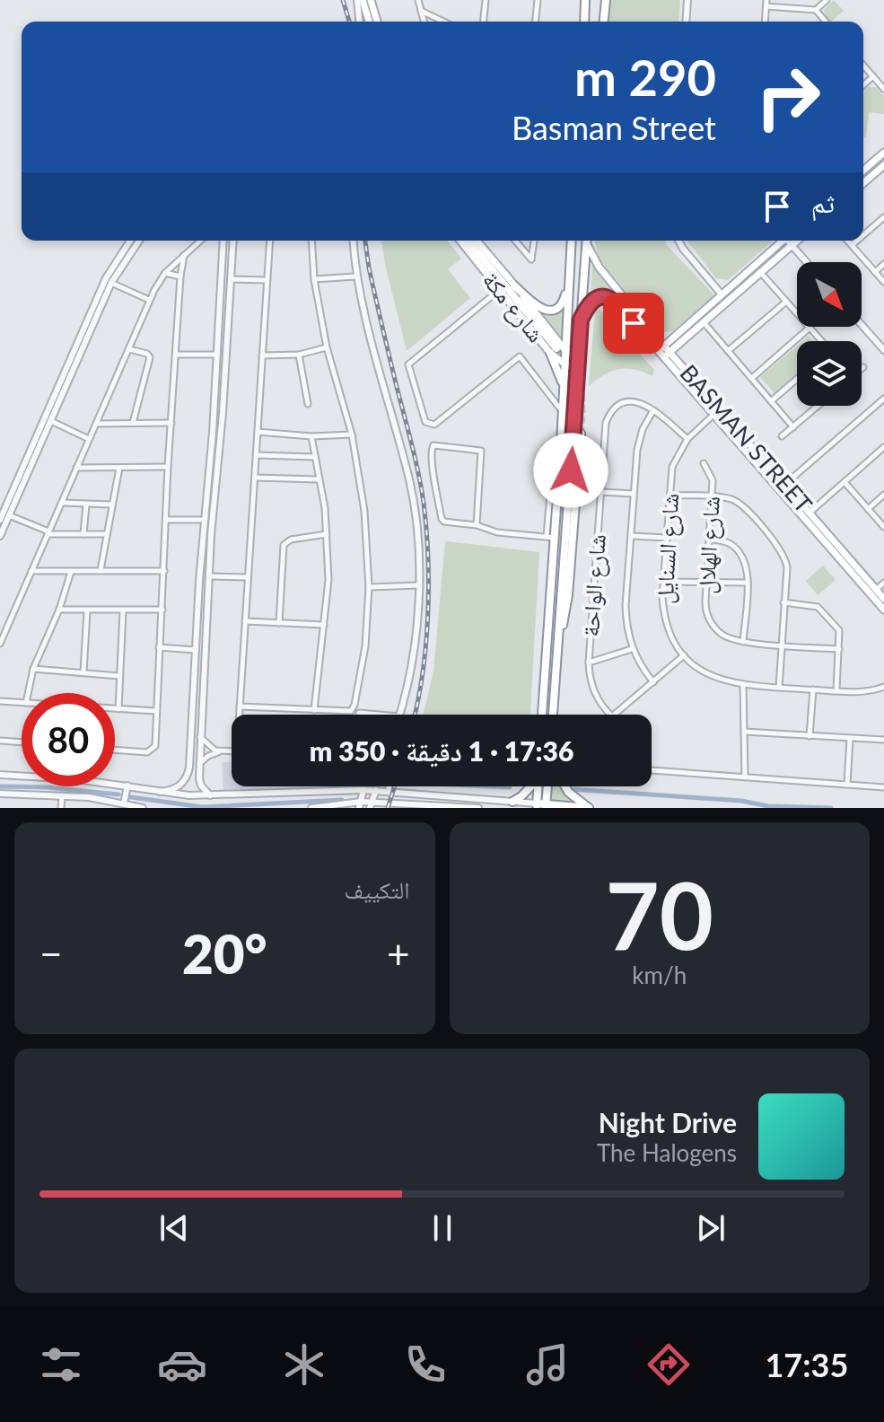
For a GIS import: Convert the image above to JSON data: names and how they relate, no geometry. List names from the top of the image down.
{
  "streets": {
    "main road": ["شارع مكة", "BASMAN STREET"],
    "street": ["شارع الهلال", "شارع السنايل", "شارع الواحة"]
  },
  "crossings": [
    ["BASMAN STREET", "شارع السنايل"]
  ],
  "north": "bottom right",
  "page": {
    "turn": ["290 m", "Basman Street"],
    "then": "ثم",
    "limit": "80",
    "trip": "17:36 · 1 دقيقة · 350 m",
    "tile": [
      ["70", "km/h"],
      "التكييف"
    ],
    "heat": ["−", "20°", "+"],
    "song": ["Night Drive", "The Halogens"],
    "tabs": "17:35"
  }
}
